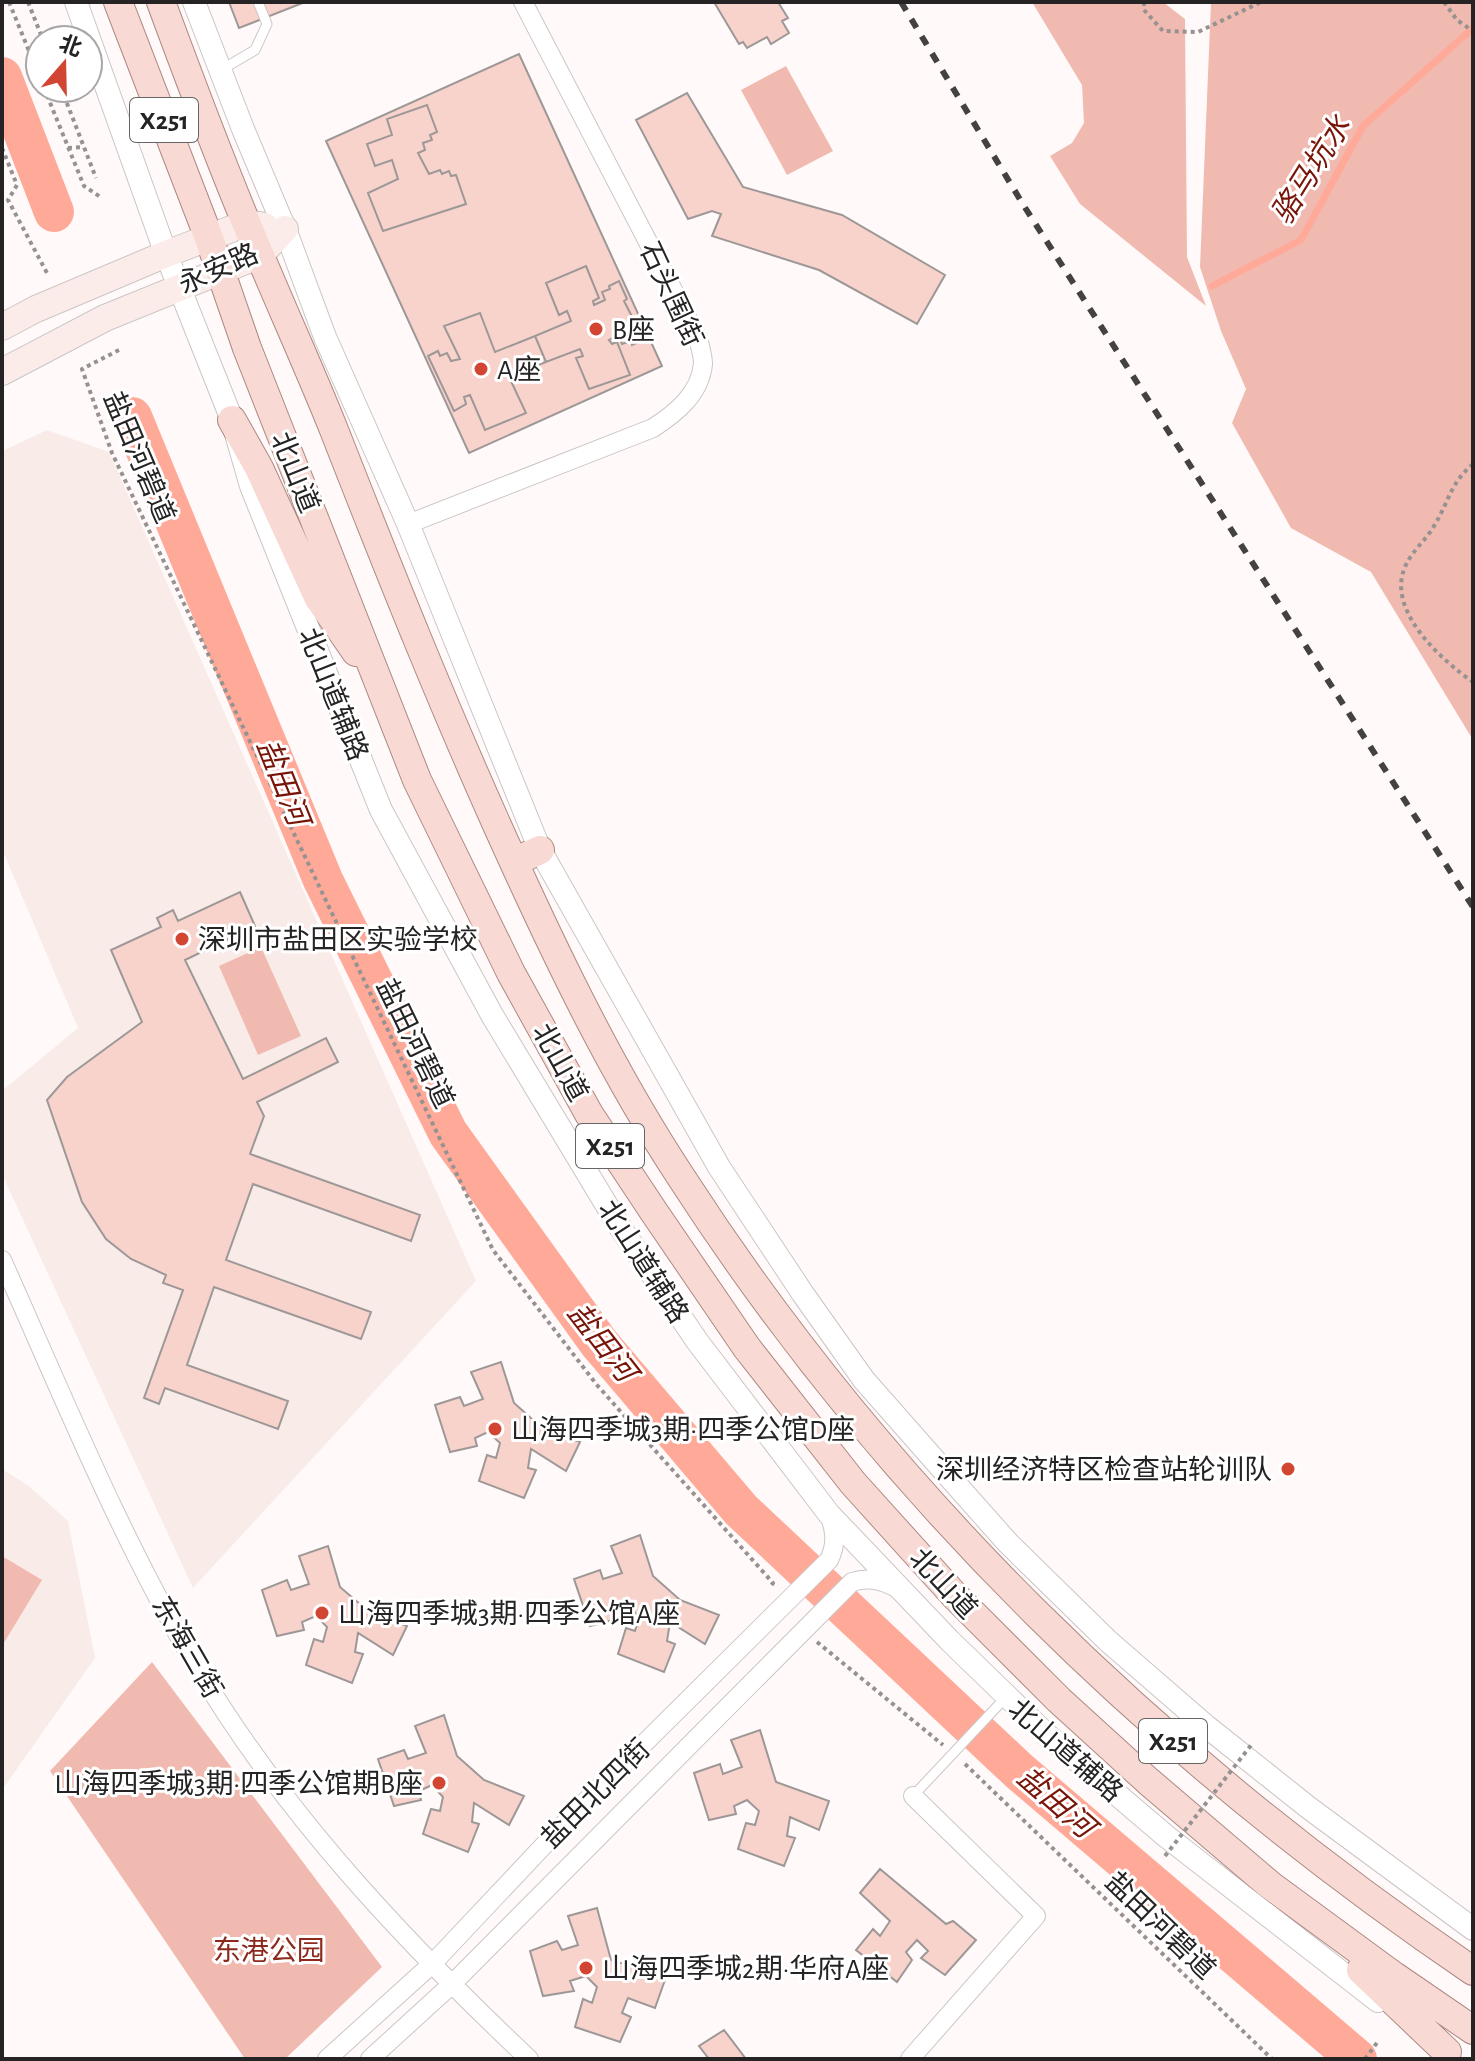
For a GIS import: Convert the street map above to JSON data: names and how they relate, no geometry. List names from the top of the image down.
{
  "streets": {
    "main road": ["X251", "永安路", "北山道"],
    "street": [
      "石头围街",
      "北山道辅路",
      "东海三街",
      "盐田北四街"
    ],
    "path": ["盐田河碧道"]
  },
  "crossings": [
    ["永安路", "北山道"],
    ["永安路", "北山道辅路"],
    ["盐田河碧道", "盐田北四街"],
    ["北山道辅路", "盐田北四街"],
    ["东海三街", "盐田北四街"]
  ],
  "water": ["骆马坑水", "盐田河"],
  "parks": ["东港公园"],
  "places": [
    "B座",
    "A座",
    "深圳市盐田区实验学校",
    "山海四季城3期·四季公馆D座",
    "深圳经济特区检查站轮训队",
    "山海四季城3期·四季公馆A座",
    "山海四季城3期·四季公馆期B座",
    "山海四季城2期·华府A座"
  ],
  "north": "top"
}
